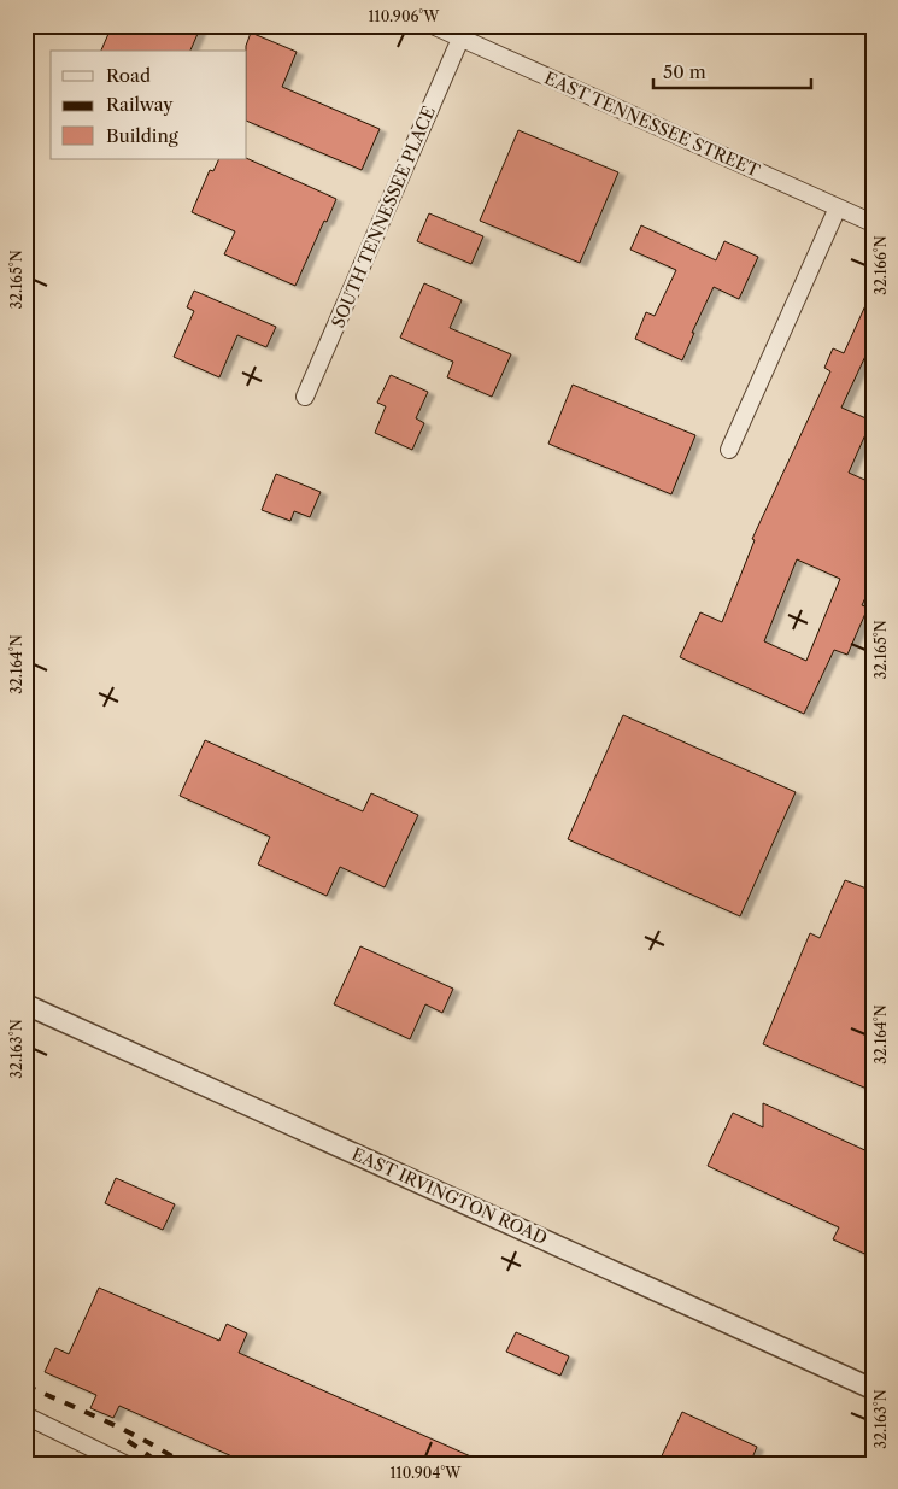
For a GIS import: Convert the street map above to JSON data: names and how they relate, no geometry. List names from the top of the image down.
{
  "streets": {
    "street": ["EAST TENNESSEE STREET", "SOUTH TENNESSEE PLACE", "EAST IRVINGTON ROAD"]
  },
  "crossings": [
    ["EAST TENNESSEE STREET", "SOUTH TENNESSEE PLACE"]
  ],
  "legend": ["Road", "Railway", "Building"],
  "scale_bar": "50 m",
  "coordinates": [
    "110.906°W",
    "32.166°N",
    "32.165°N",
    "32.164°N",
    "32.163°N",
    "110.904°W"
  ]
}
